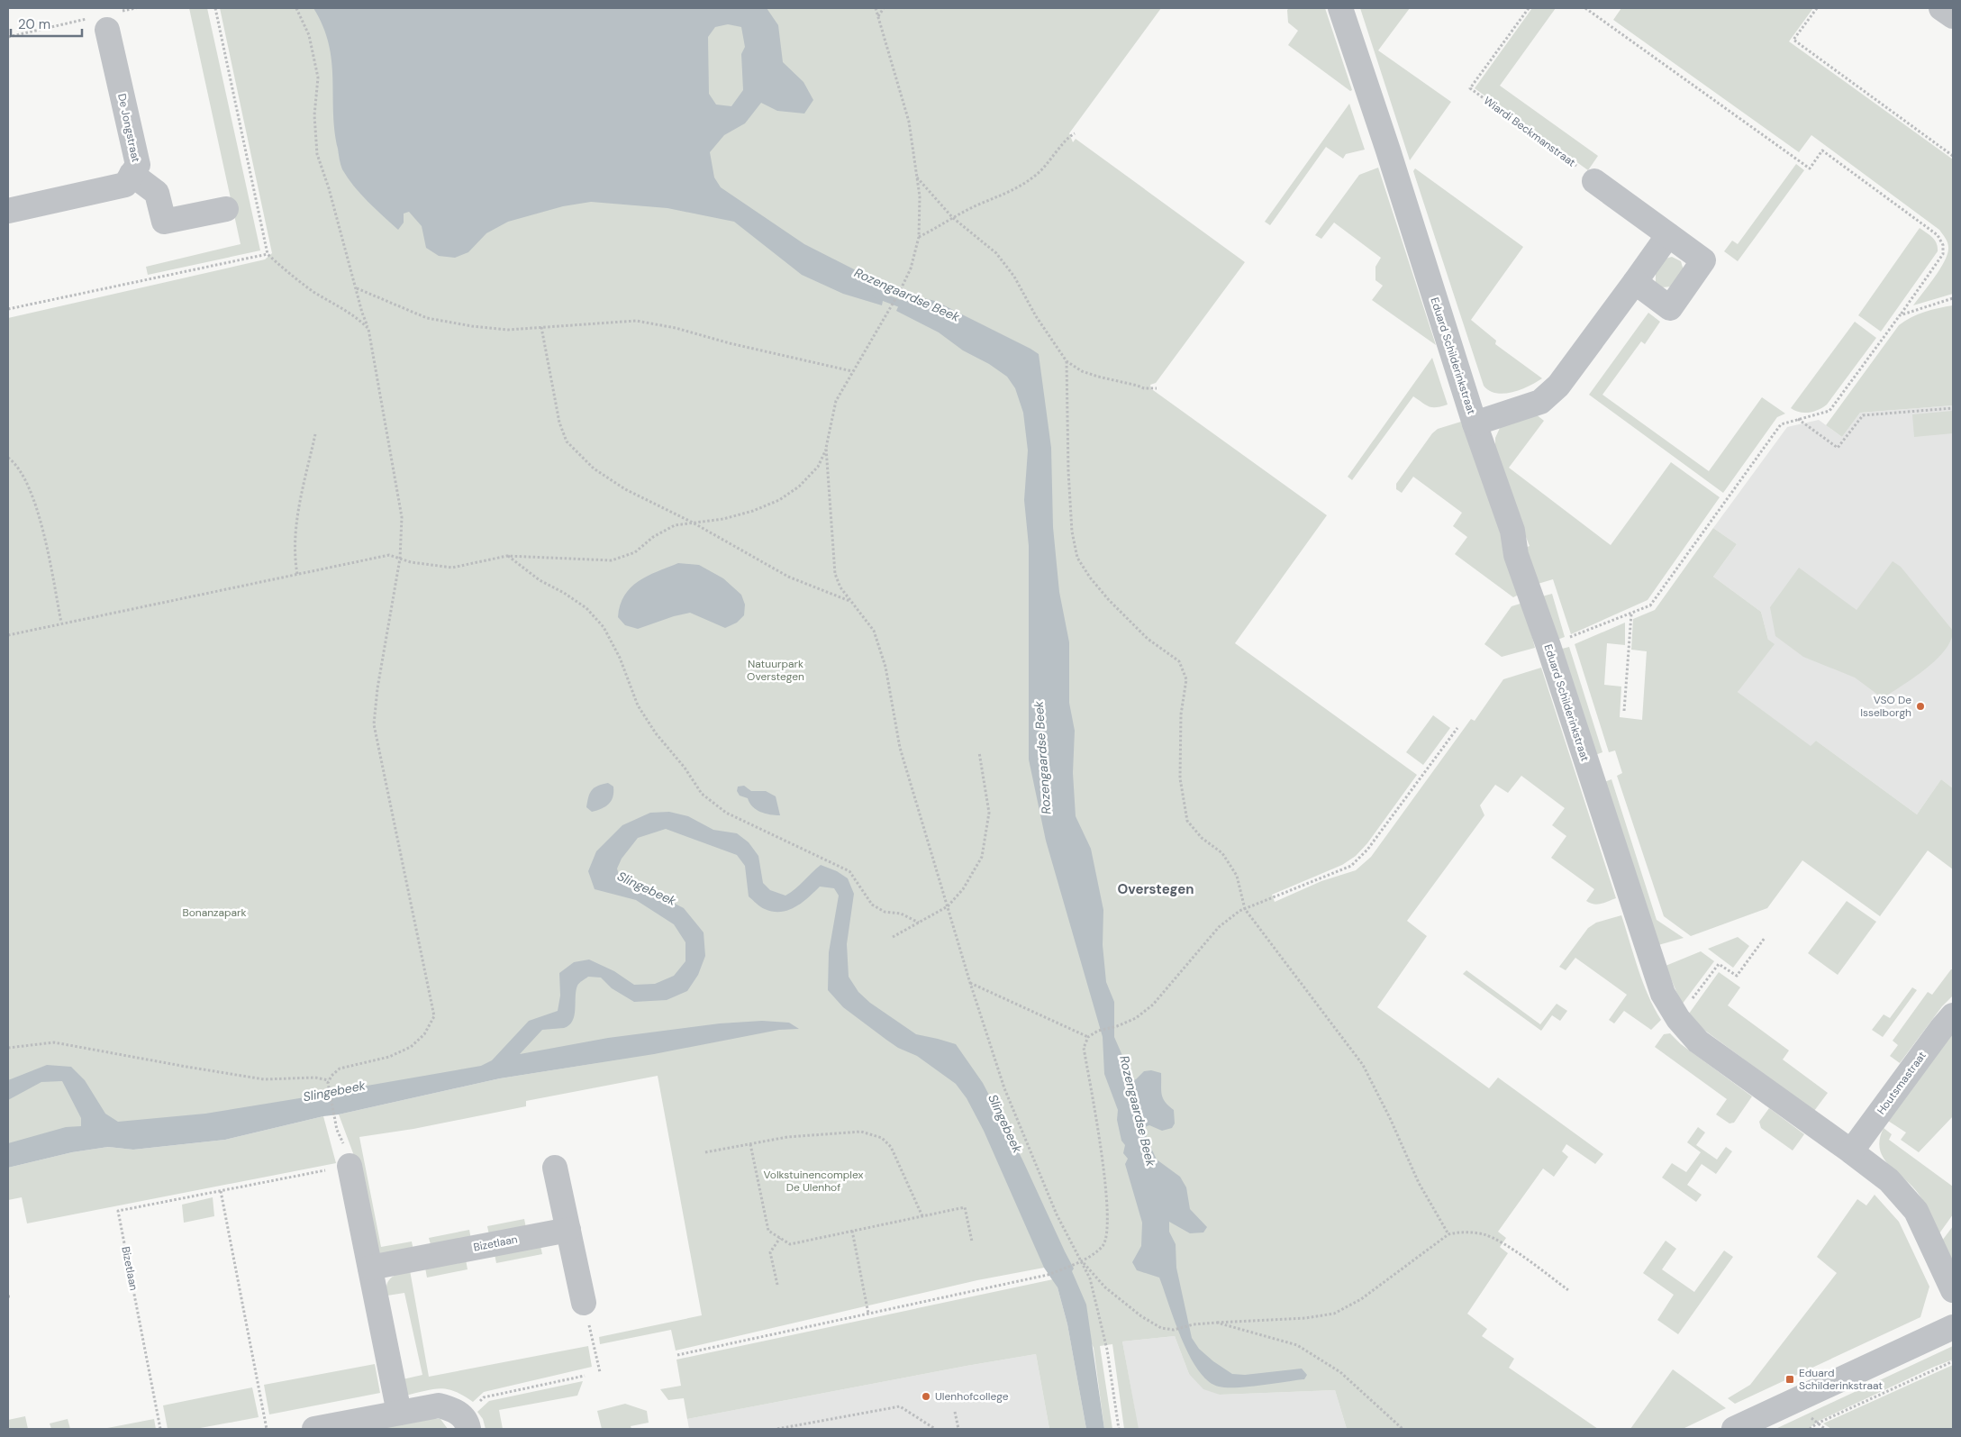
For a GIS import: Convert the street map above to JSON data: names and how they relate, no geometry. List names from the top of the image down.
{
  "streets": {
    "street": [
      "De Jongstraat",
      "Eduard Schilderinkstraat",
      "Houtsmastraat",
      "Bizetlaan"
    ],
    "path": ["Wiardi Beckmanstraat"]
  },
  "crossings": [
    ["Eduard Schilderinkstraat", "Houtsmastraat"]
  ],
  "districts": ["Overstegen"],
  "water": ["Rozengaardse Beek", "Slingebeek"],
  "parks": ["Natuurpark Overstegen", "Bonanzapark", "Volkstuinencomplex De Ulenhof"],
  "places": {
    "other": ["VSO De Isselborgh", "Ulenhofcollege"],
    "transit": ["Eduard Schilderinkstraat"]
  },
  "scale_bar": "20 m"
}
